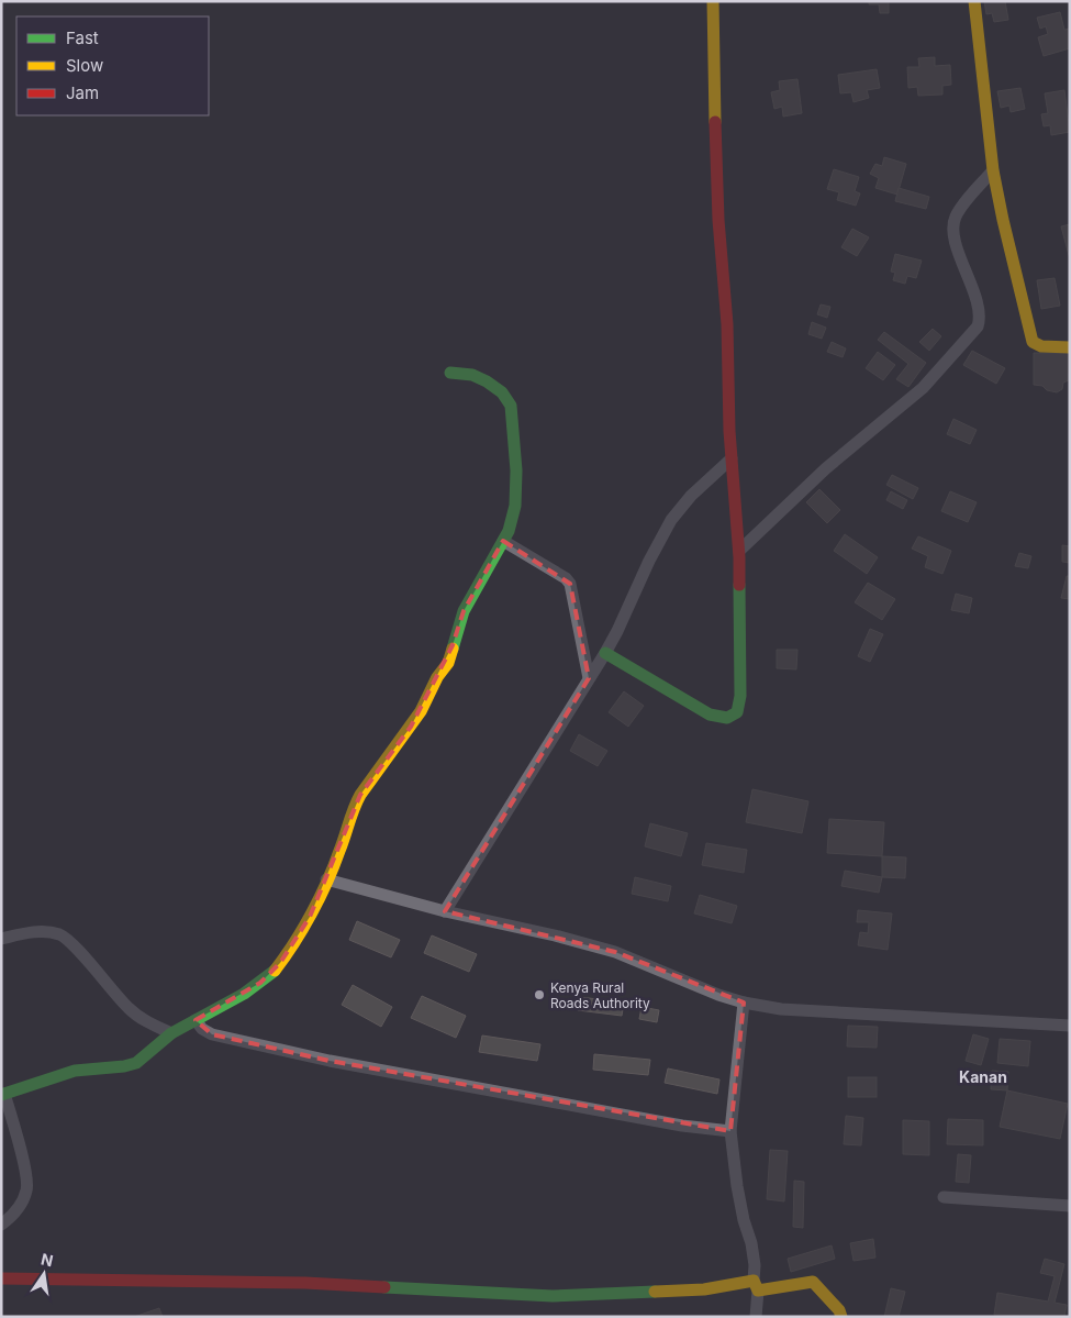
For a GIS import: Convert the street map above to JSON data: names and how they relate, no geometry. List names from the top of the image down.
{
  "districts": ["Kanan"],
  "places": ["Kenya Rural Roads Authority"],
  "legend": ["Fast", "Slow", "Jam"],
  "north": "top"
}
